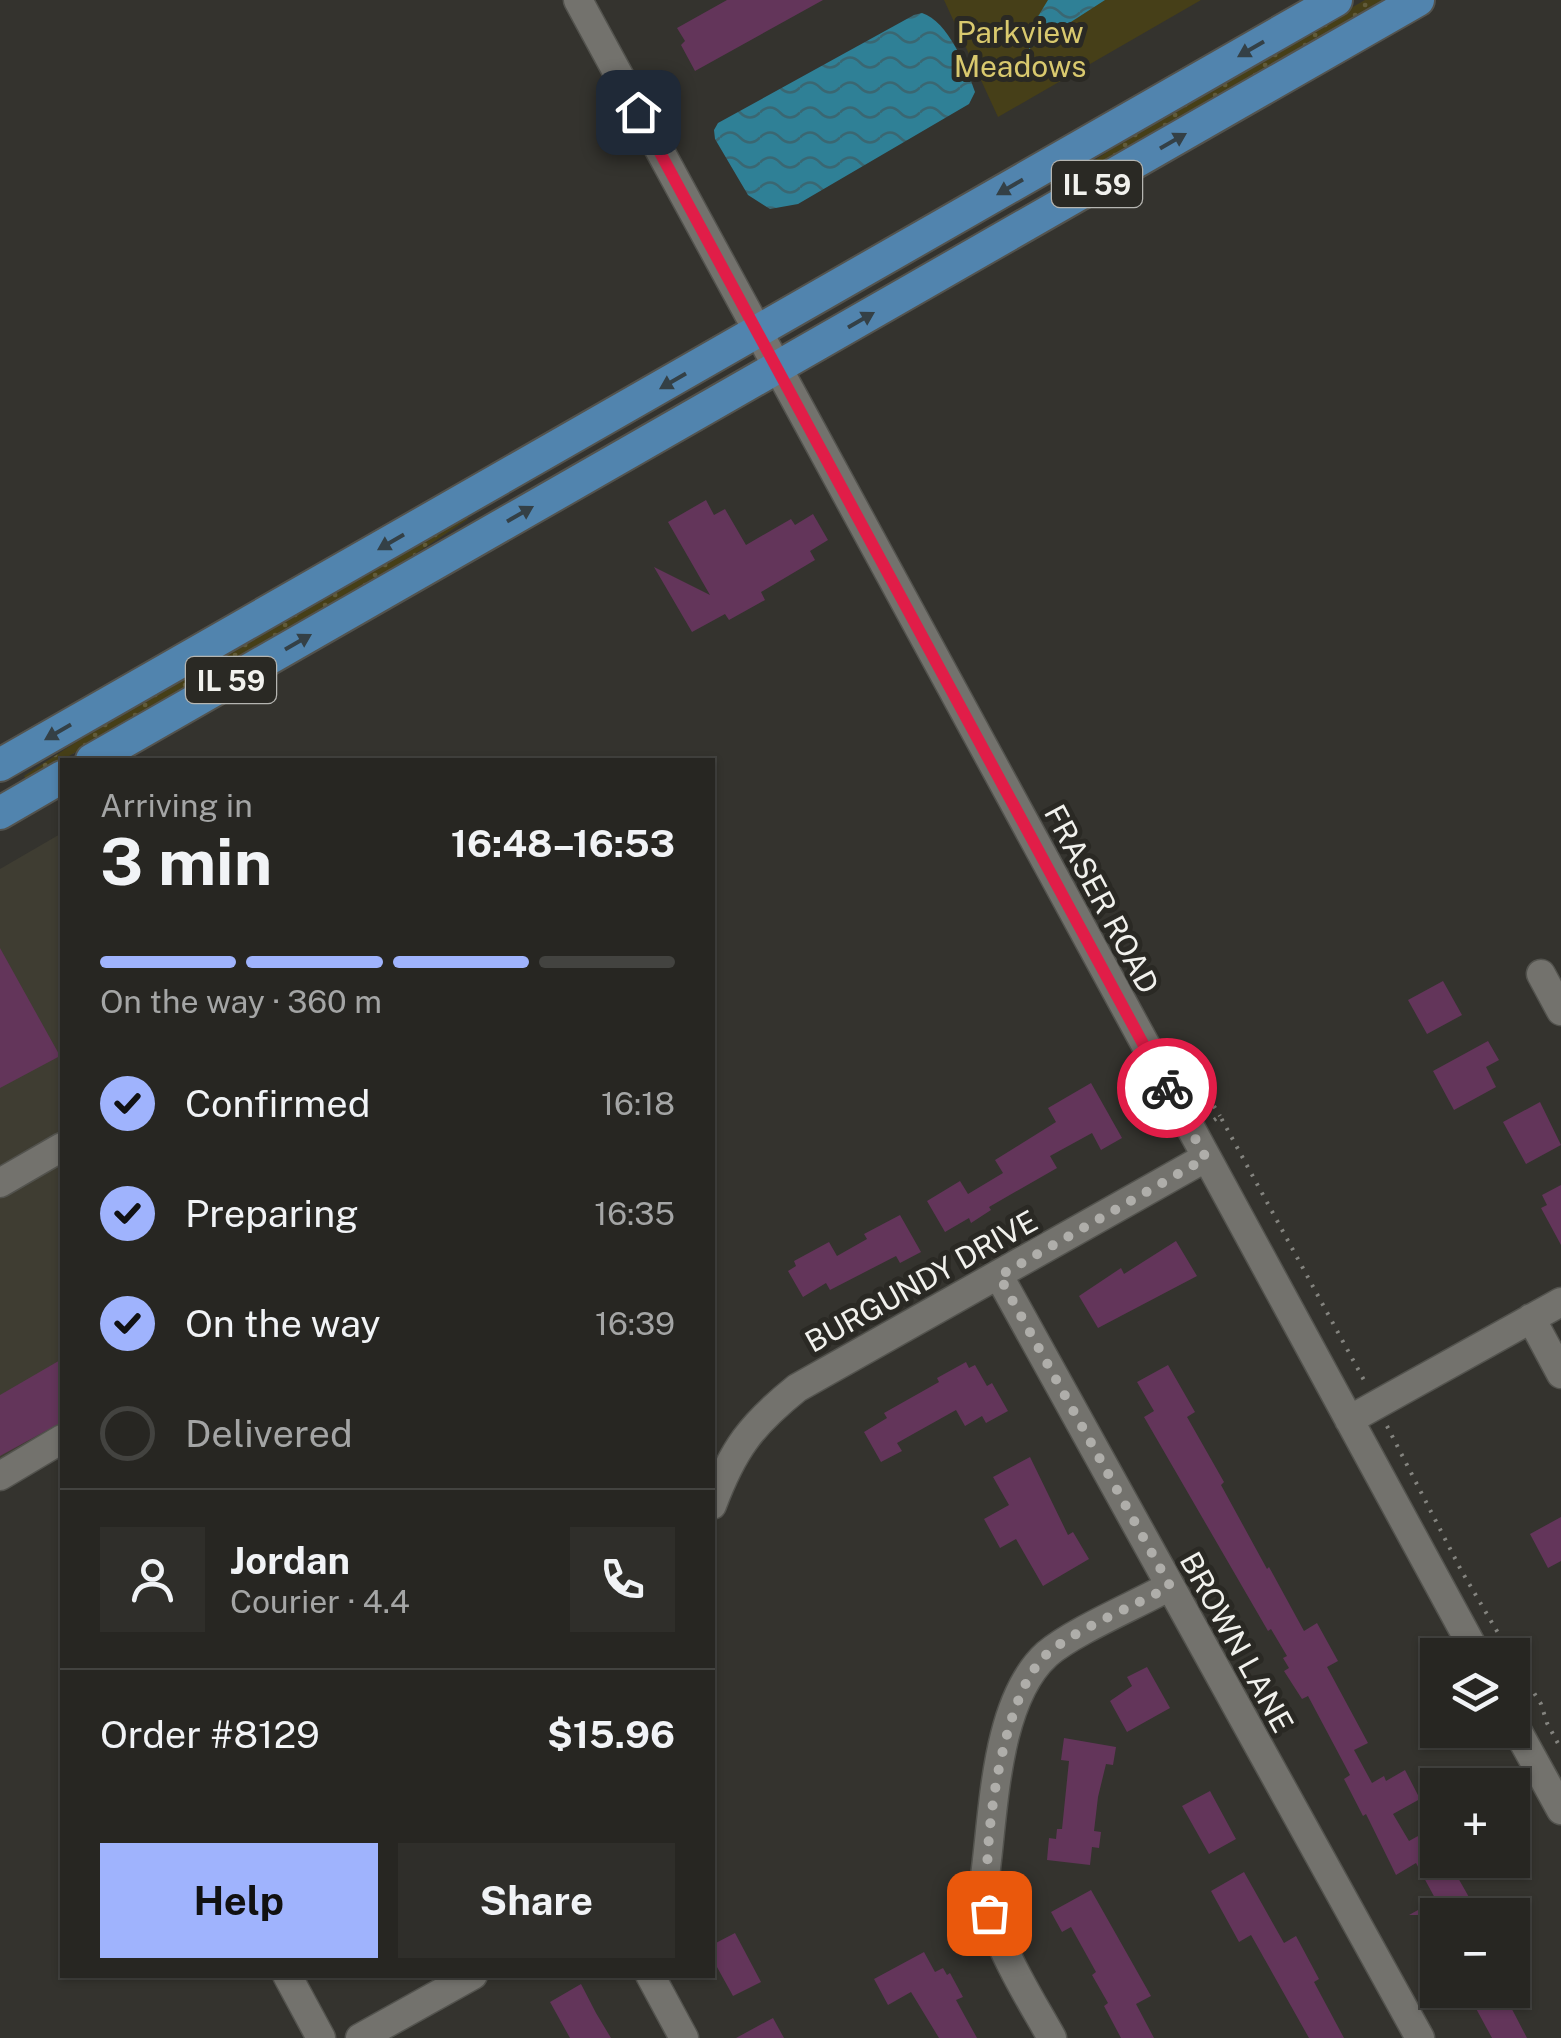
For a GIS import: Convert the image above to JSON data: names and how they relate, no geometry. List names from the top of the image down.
{
  "streets": {
    "main road": ["IL 59"],
    "street": ["FRASER ROAD", "BURGUNDY DRIVE", "BROWN LANE"]
  },
  "crossings": [
    ["IL 59", "FRASER ROAD"],
    ["FRASER ROAD", "BURGUNDY DRIVE"],
    ["BURGUNDY DRIVE", "BROWN LANE"]
  ],
  "parks": ["Parkview Meadows"],
  "page": {
    "heading": ["3 min", "Arriving in", "16:48–16:53"],
    "panel": [
      "Jordan",
      "Courier · 4.4",
      "Order #8129",
      "$15.96"
    ],
    "bar": "On the way · 360 m",
    "list": [
      ["Confirmed", "16:18"],
      ["Preparing", "16:35"],
      ["On the way", "16:39"],
      "Delivered"
    ],
    "map_buttons": ["+", "−"],
    "buttons": ["Help", "Share"]
  }
}
